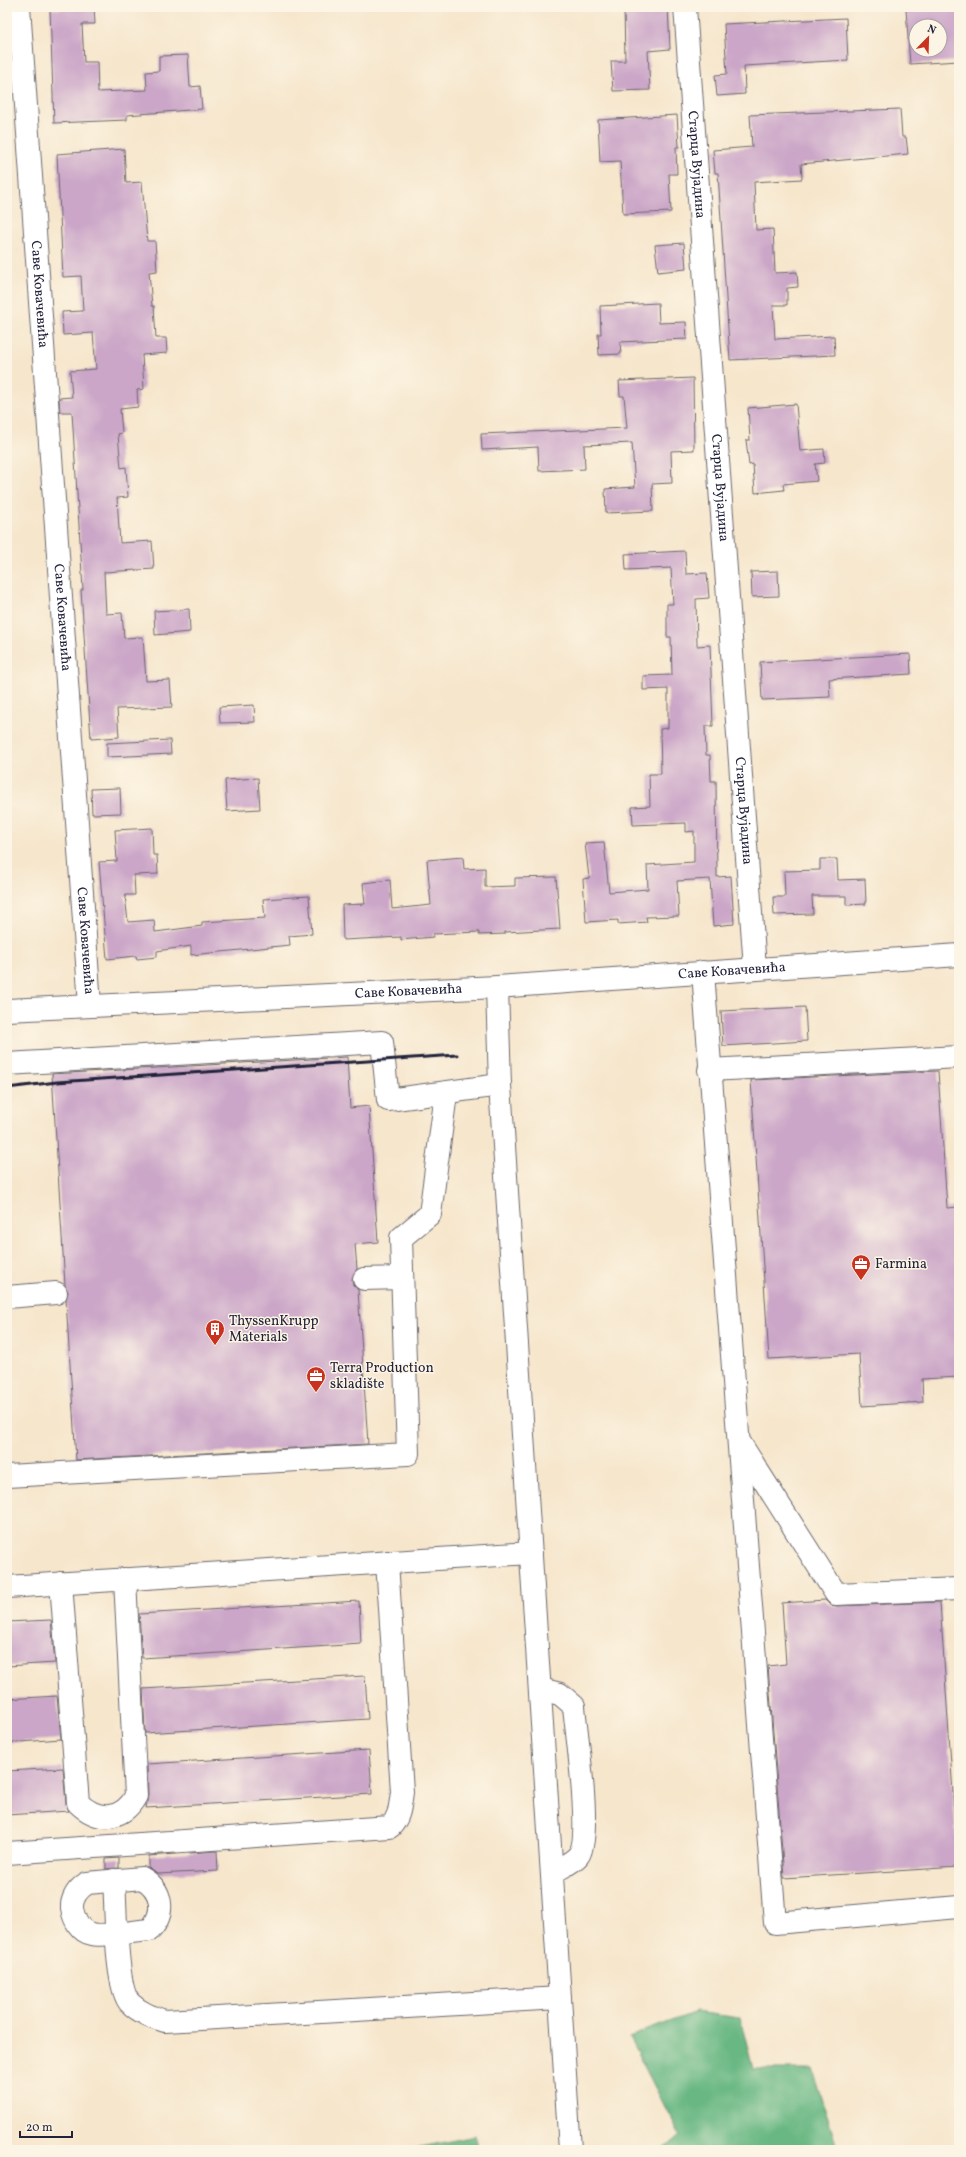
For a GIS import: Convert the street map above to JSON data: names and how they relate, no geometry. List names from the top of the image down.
{
  "streets": {
    "street": ["Старца Вујадина", "Саве Ковачевића"]
  },
  "crossings": [
    ["Старца Вујадина", "Саве Ковачевића"]
  ],
  "places": {
    "office": ["Farmina", "Terra Production skladište"],
    "building": ["ThyssenKrupp Materials"]
  },
  "scale_bar": "20 m",
  "north": "top right"
}
